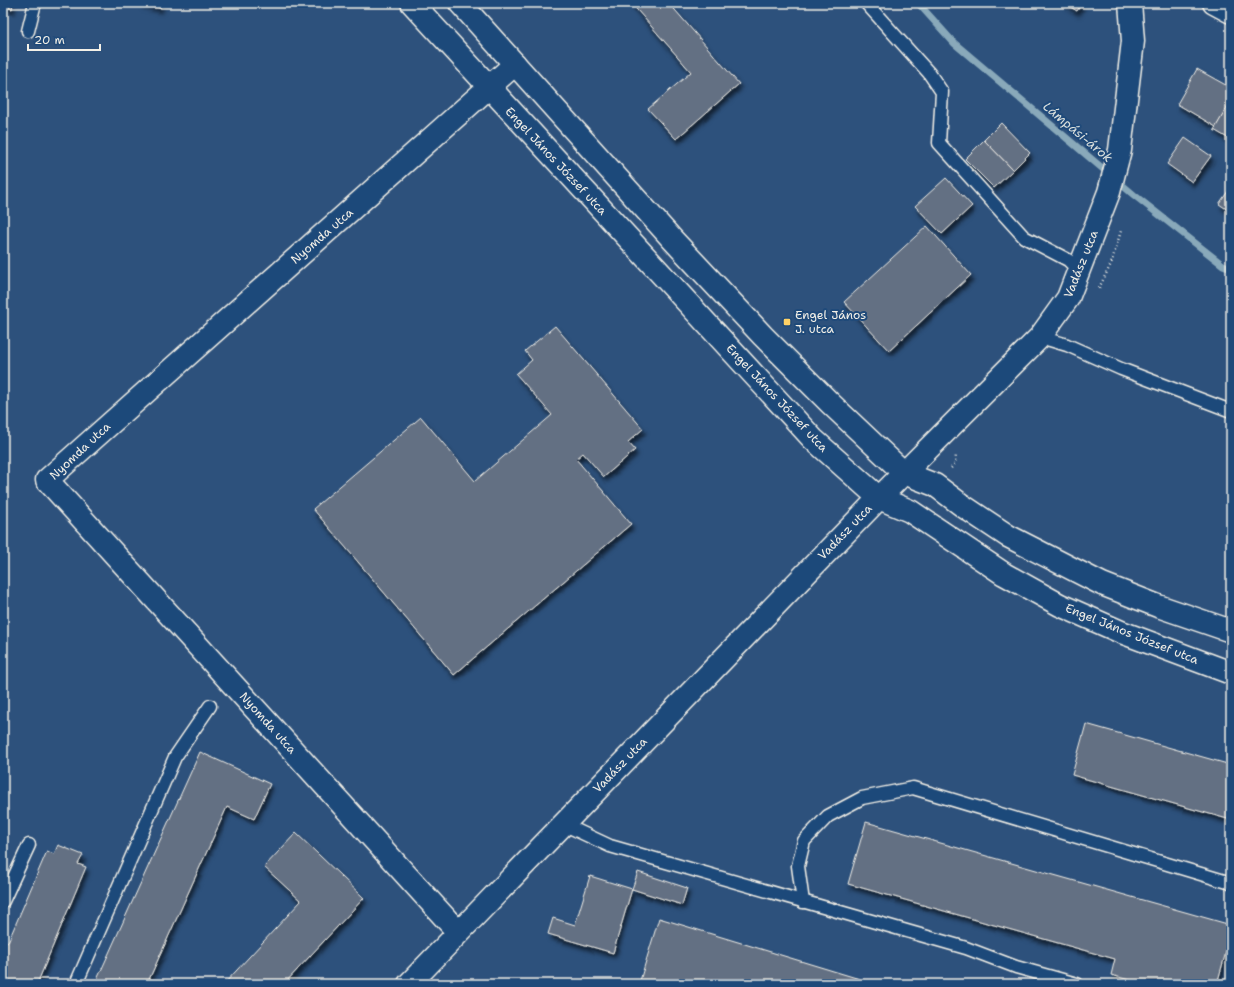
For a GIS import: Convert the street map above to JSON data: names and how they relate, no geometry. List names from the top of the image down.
{
  "streets": {
    "street": ["Engel János József utca", "Nyomda utca", "Vadász utca"]
  },
  "crossings": [
    ["Engel János József utca", "Nyomda utca"],
    ["Engel János József utca", "Vadász utca"],
    ["Nyomda utca", "Vadász utca"]
  ],
  "water": ["Lámpási-árok"],
  "places": {
    "transit": ["Engel János J. utca"]
  },
  "scale_bar": "20 m"
}
